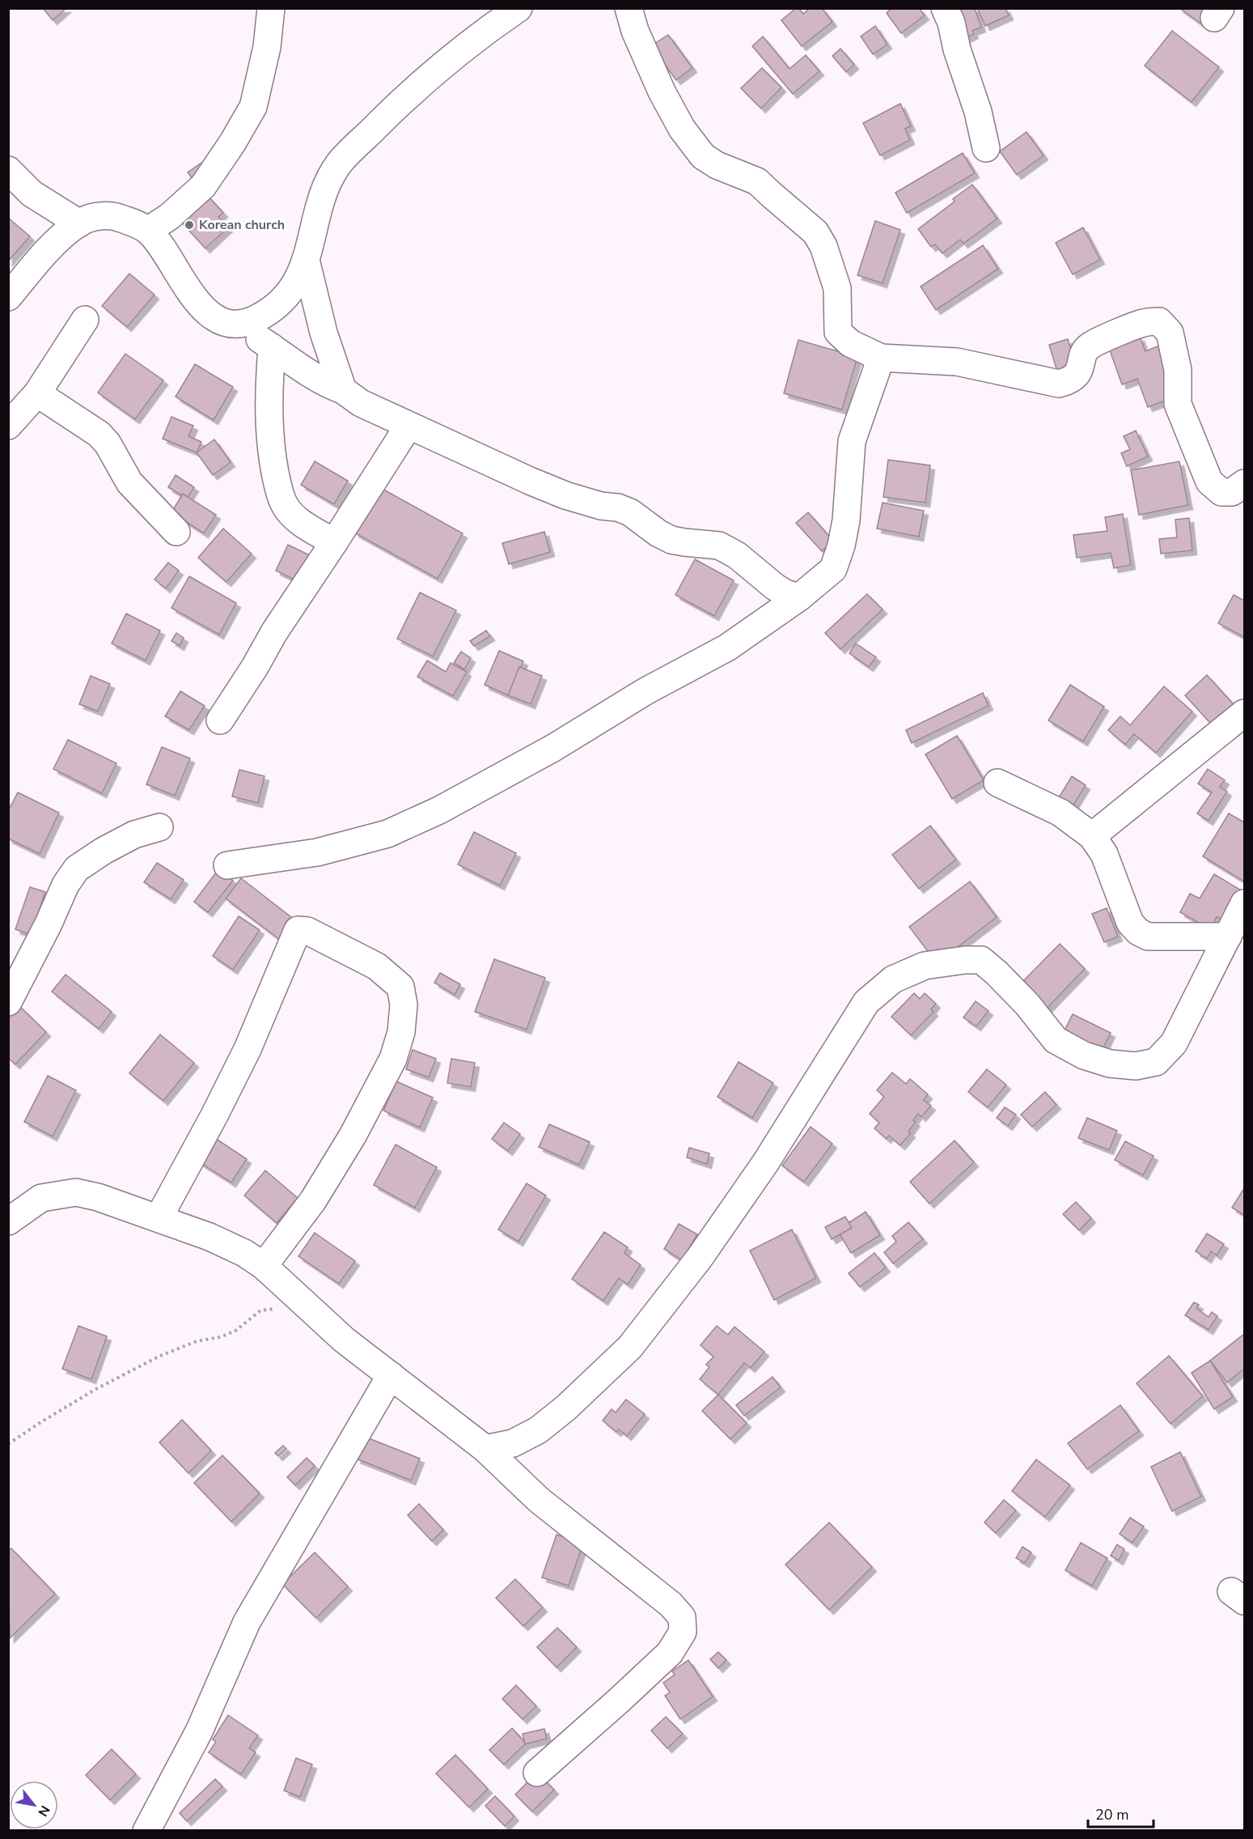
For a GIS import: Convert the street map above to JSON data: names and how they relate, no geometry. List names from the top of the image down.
{
  "places": ["Korean church"],
  "scale_bar": "20 m",
  "north": "bottom right"
}
